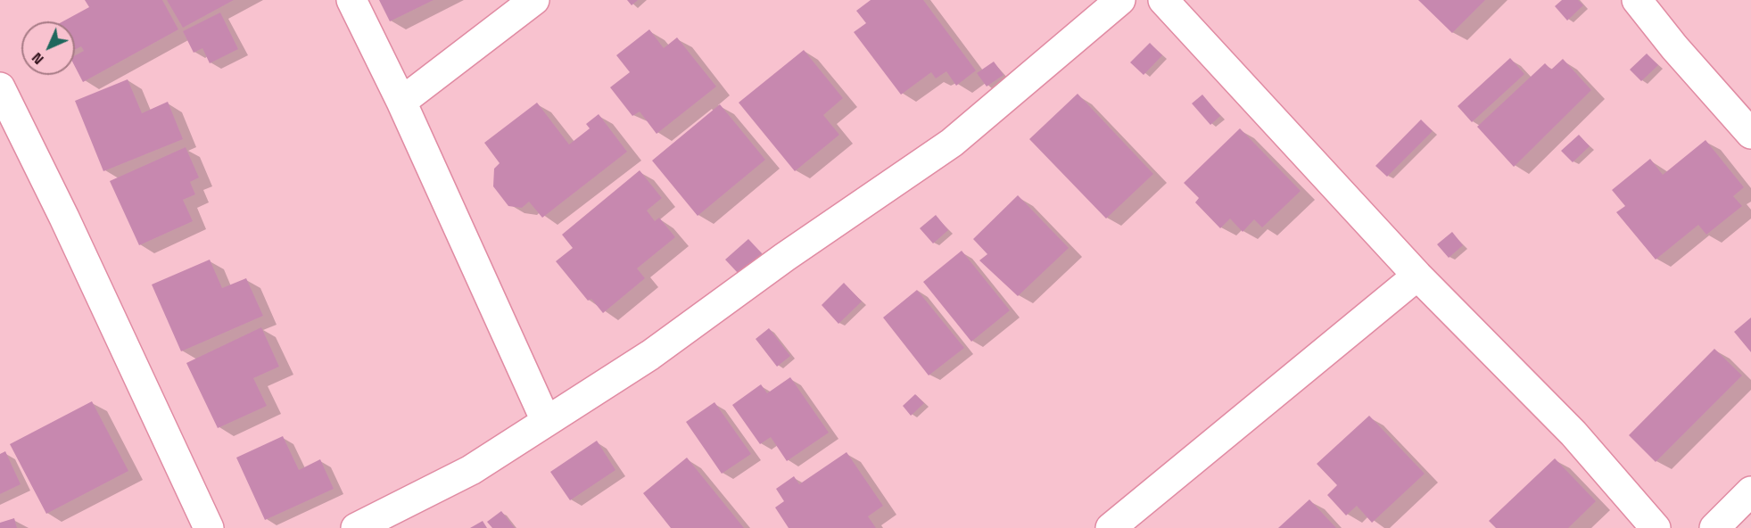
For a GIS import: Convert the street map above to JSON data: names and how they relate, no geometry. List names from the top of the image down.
{
  "north": "bottom left"
}
